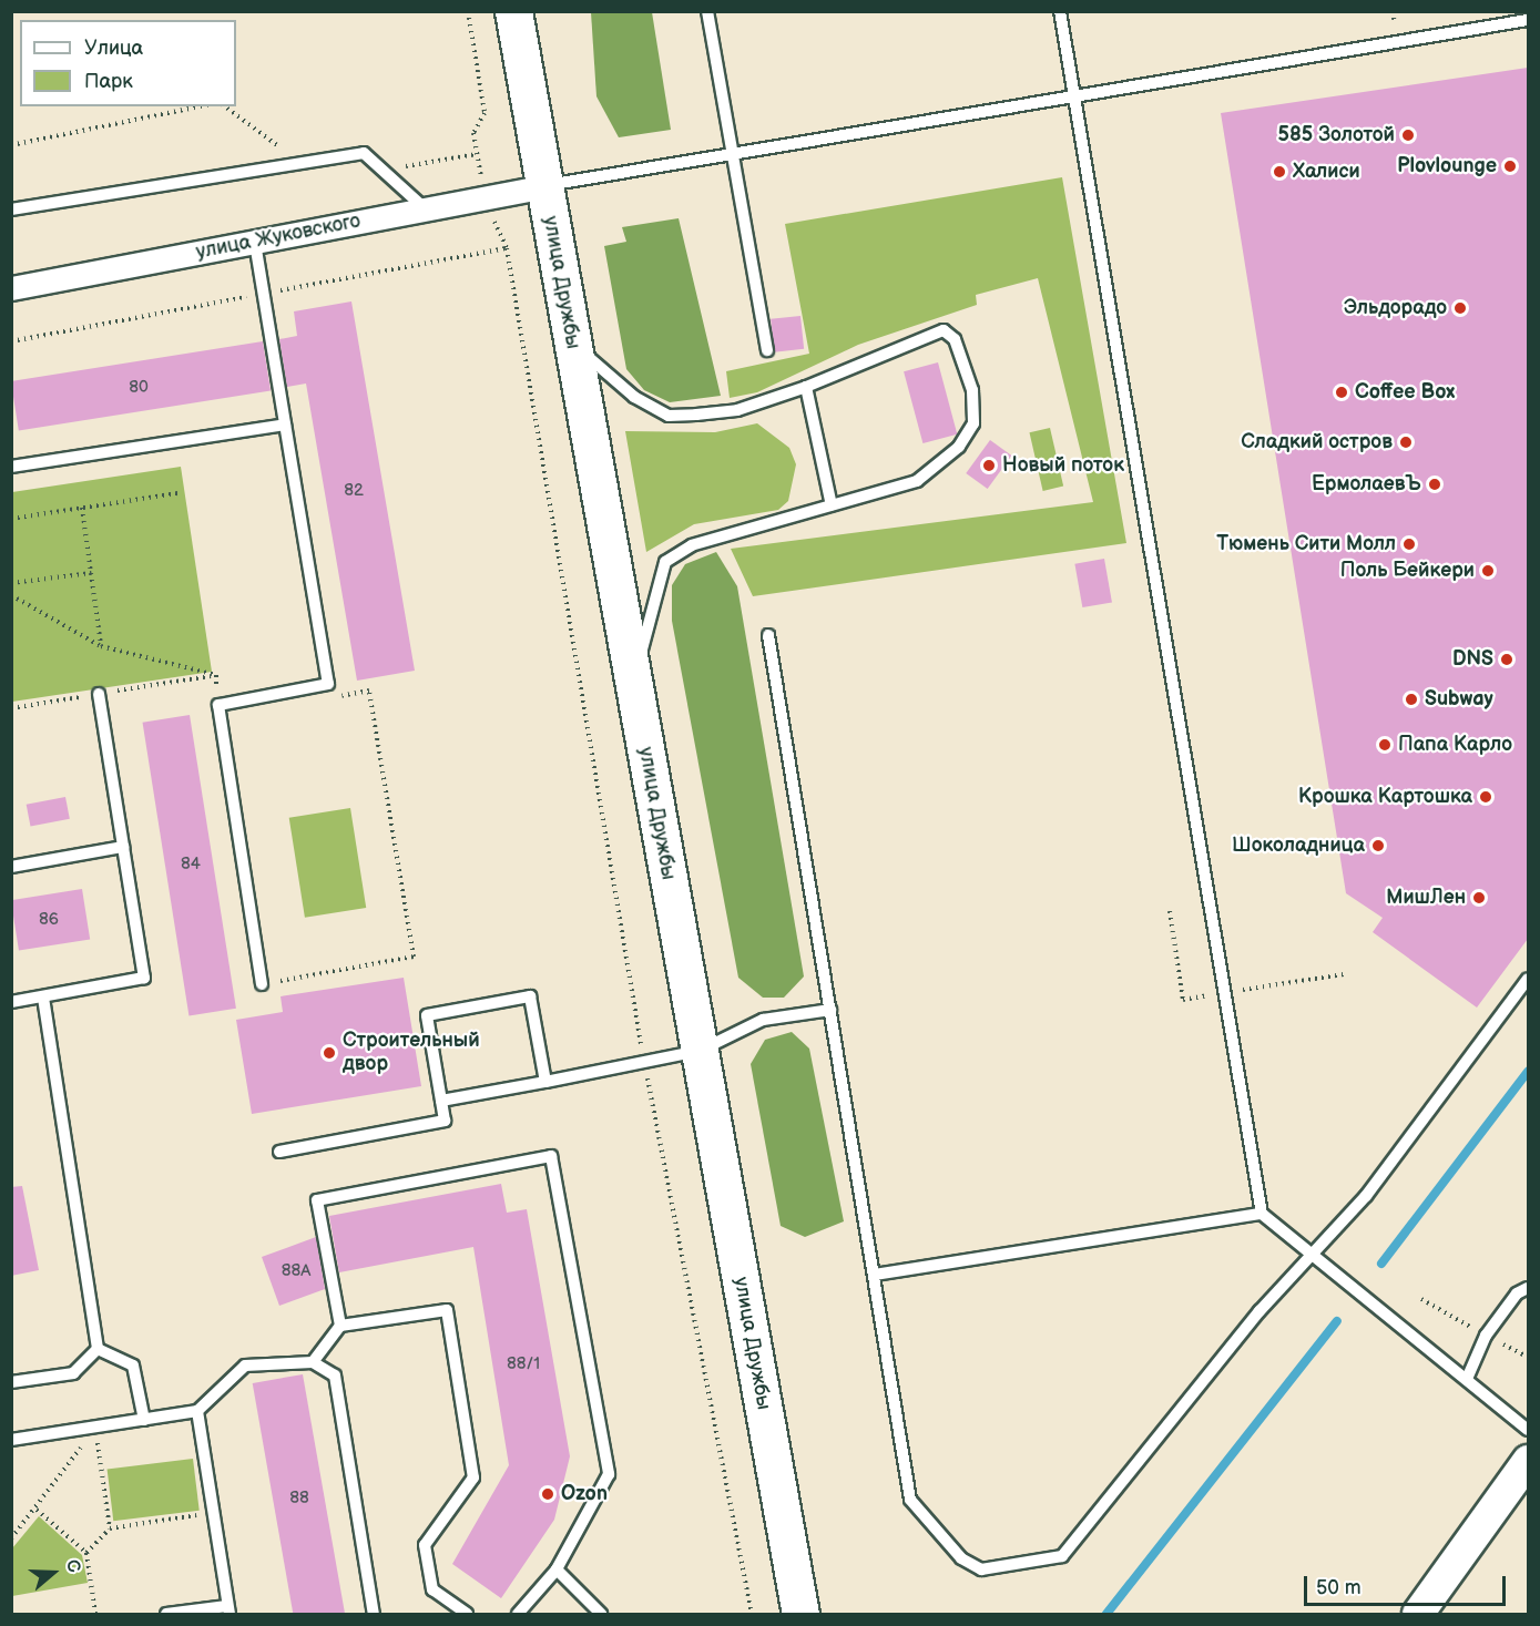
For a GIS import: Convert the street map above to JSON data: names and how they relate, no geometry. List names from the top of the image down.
{
  "streets": {
    "main road": ["улица Дружбы"],
    "street": ["улица Жуковского"]
  },
  "crossings": [
    ["улица Жуковского", "улица Дружбы"]
  ],
  "places": [
    "585 Золотой",
    "Plovlounge",
    "Халиси",
    "Эльдорадо",
    "Coffee Box",
    "Сладкий остров",
    "Новый поток",
    "ЕрмолаевЪ",
    "Тюмень Сити Молл",
    "Поль Бейкери",
    "DNS",
    "Subway",
    "Папа Карло",
    "Крошка Картошка",
    "Шоколадница",
    "МишЛен",
    "Строительный двор",
    "Ozon"
  ],
  "house_numbers": [
    "80",
    "82",
    "84",
    "86",
    "88А",
    "88/1",
    "88"
  ],
  "legend": ["Улица", "Парк"],
  "scale_bar": "50 m",
  "north": "right"
}
